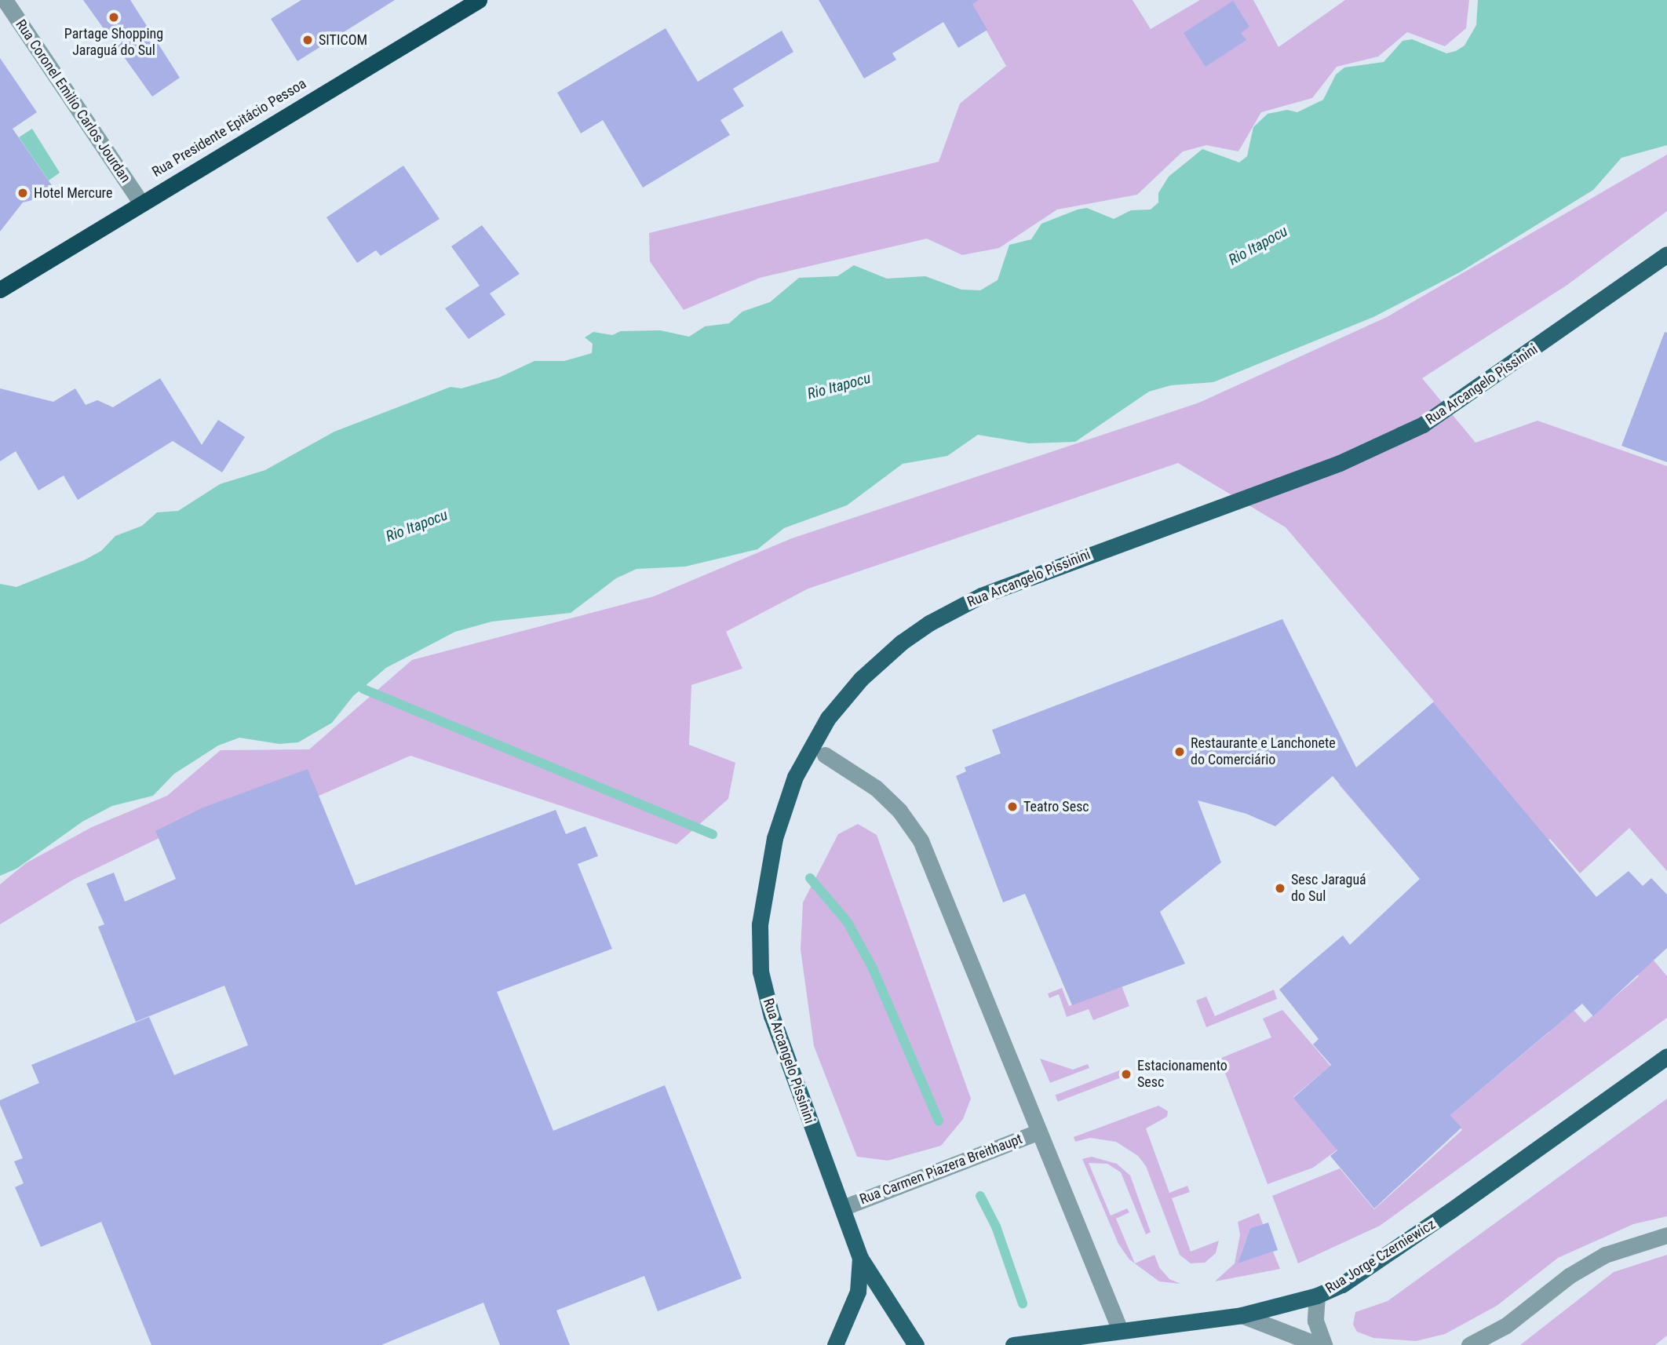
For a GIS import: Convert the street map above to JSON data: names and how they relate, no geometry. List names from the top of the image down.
{
  "streets": {
    "highway": ["Rua Presidente Epitácio Pessoa"],
    "main road": ["Rua Arcangelo Pissinini", "Rua Jorge Czerniewicz"],
    "street": ["Rua Coronel Emilio Carlos Jourdan", "Rua Carmen Piazera Breithaupt"]
  },
  "crossings": [
    ["Rua Coronel Emilio Carlos Jourdan", "Rua Presidente Epitácio Pessoa"],
    ["Rua Arcangelo Pissinini", "Rua Carmen Piazera Breithaupt"]
  ],
  "water": ["Rio Itapocu"],
  "places": [
    "Partage Shopping Jaraguá do Sul",
    "SITICOM",
    "Hotel Mercure",
    "Restaurante e Lanchonete do Comerciário",
    "Teatro Sesc",
    "Sesc Jaraguá do Sul",
    "Estacionamento Sesc"
  ]
}
